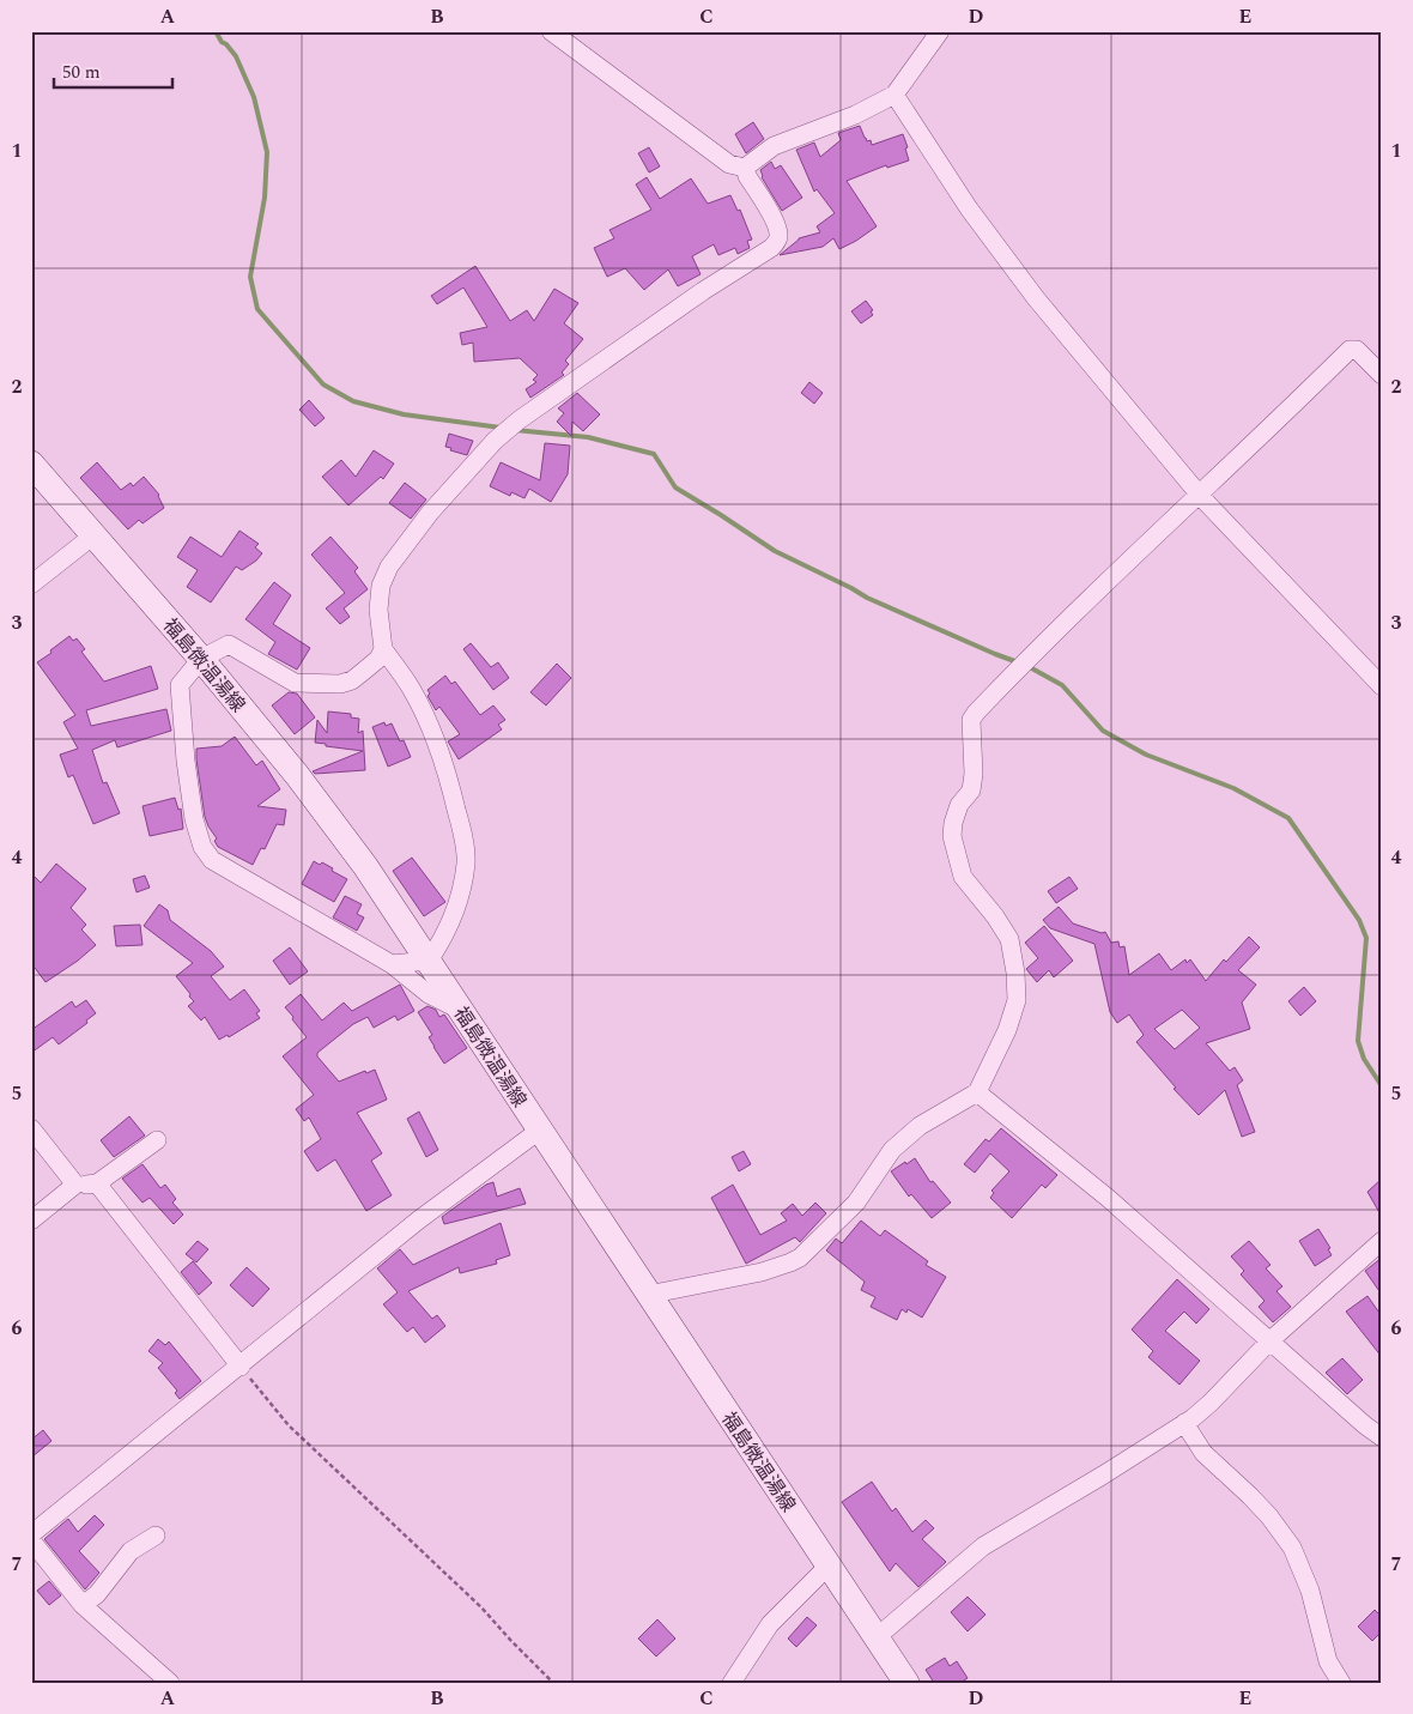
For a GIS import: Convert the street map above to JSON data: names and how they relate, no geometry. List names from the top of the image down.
{
  "streets": {
    "main road": ["福島微温湯線"]
  },
  "scale_bar": "50 m",
  "grid": {
    "columns": [
      "A",
      "B",
      "C",
      "D",
      "E"
    ],
    "rows": [
      "1",
      "2",
      "3",
      "4",
      "5",
      "6",
      "7"
    ]
  }
}
